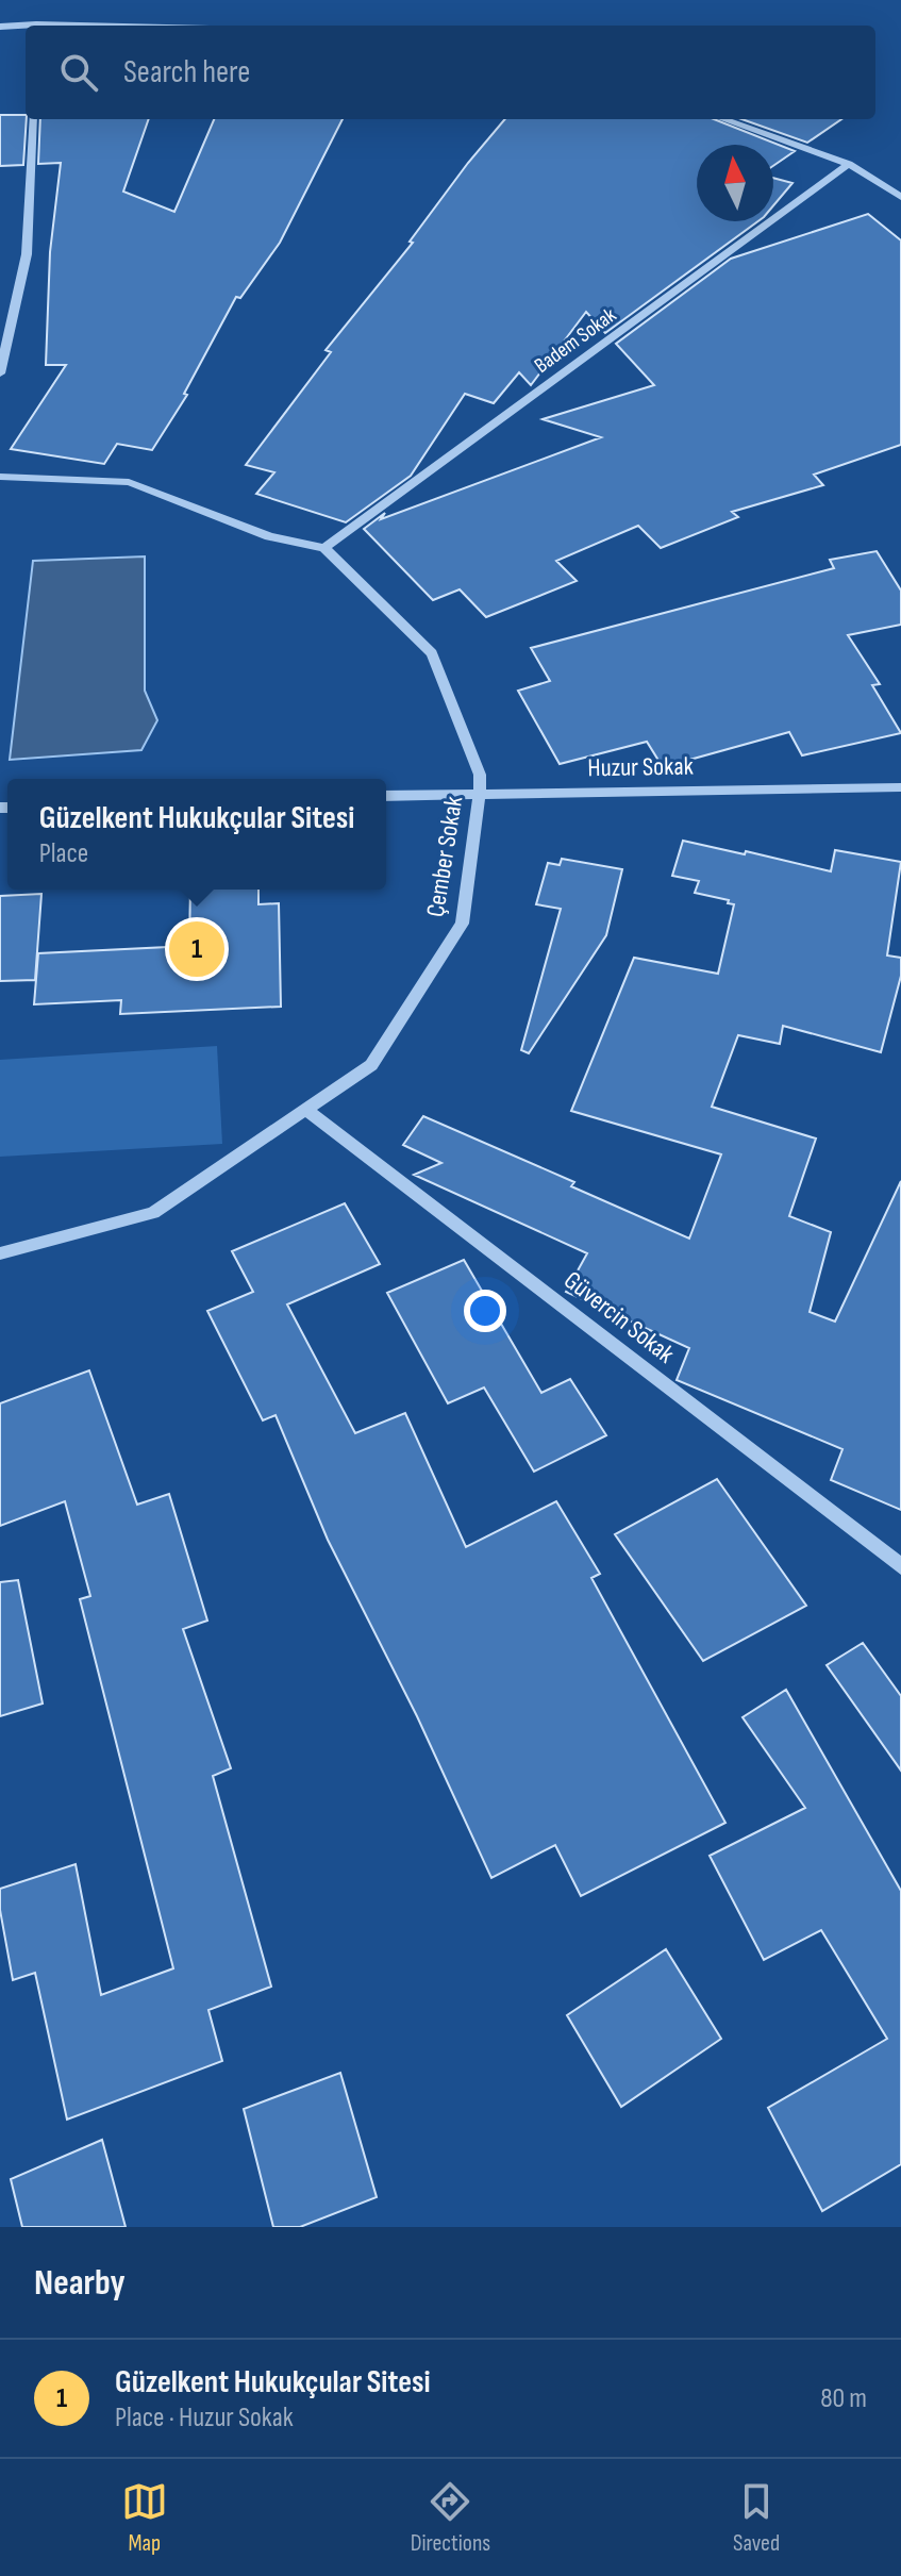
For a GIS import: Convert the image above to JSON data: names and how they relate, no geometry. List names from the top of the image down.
{
  "streets": {
    "street": [
      "Badem Sokak",
      "Huzur Sokak",
      "Çember Sokak",
      "Güvercin Sokak"
    ]
  },
  "crossings": [
    ["Badem Sokak", "Çember Sokak"],
    ["Huzur Sokak", "Çember Sokak"],
    ["Çember Sokak", "Güvercin Sokak"]
  ],
  "north": "top",
  "page": {
    "search": "Search here",
    "popup": ["Güzelkent Hukukçular Sitesi", "Place"],
    "pins": "1",
    "heading": "Nearby",
    "list": [
      {
        "mark": "1",
        "name": "Güzelkent Hukukçular Sitesi",
        "note": "Place · Huzur Sokak",
        "value": "80 m"
      }
    ],
    "nav": ["Map", "Directions", "Saved"]
  }
}
